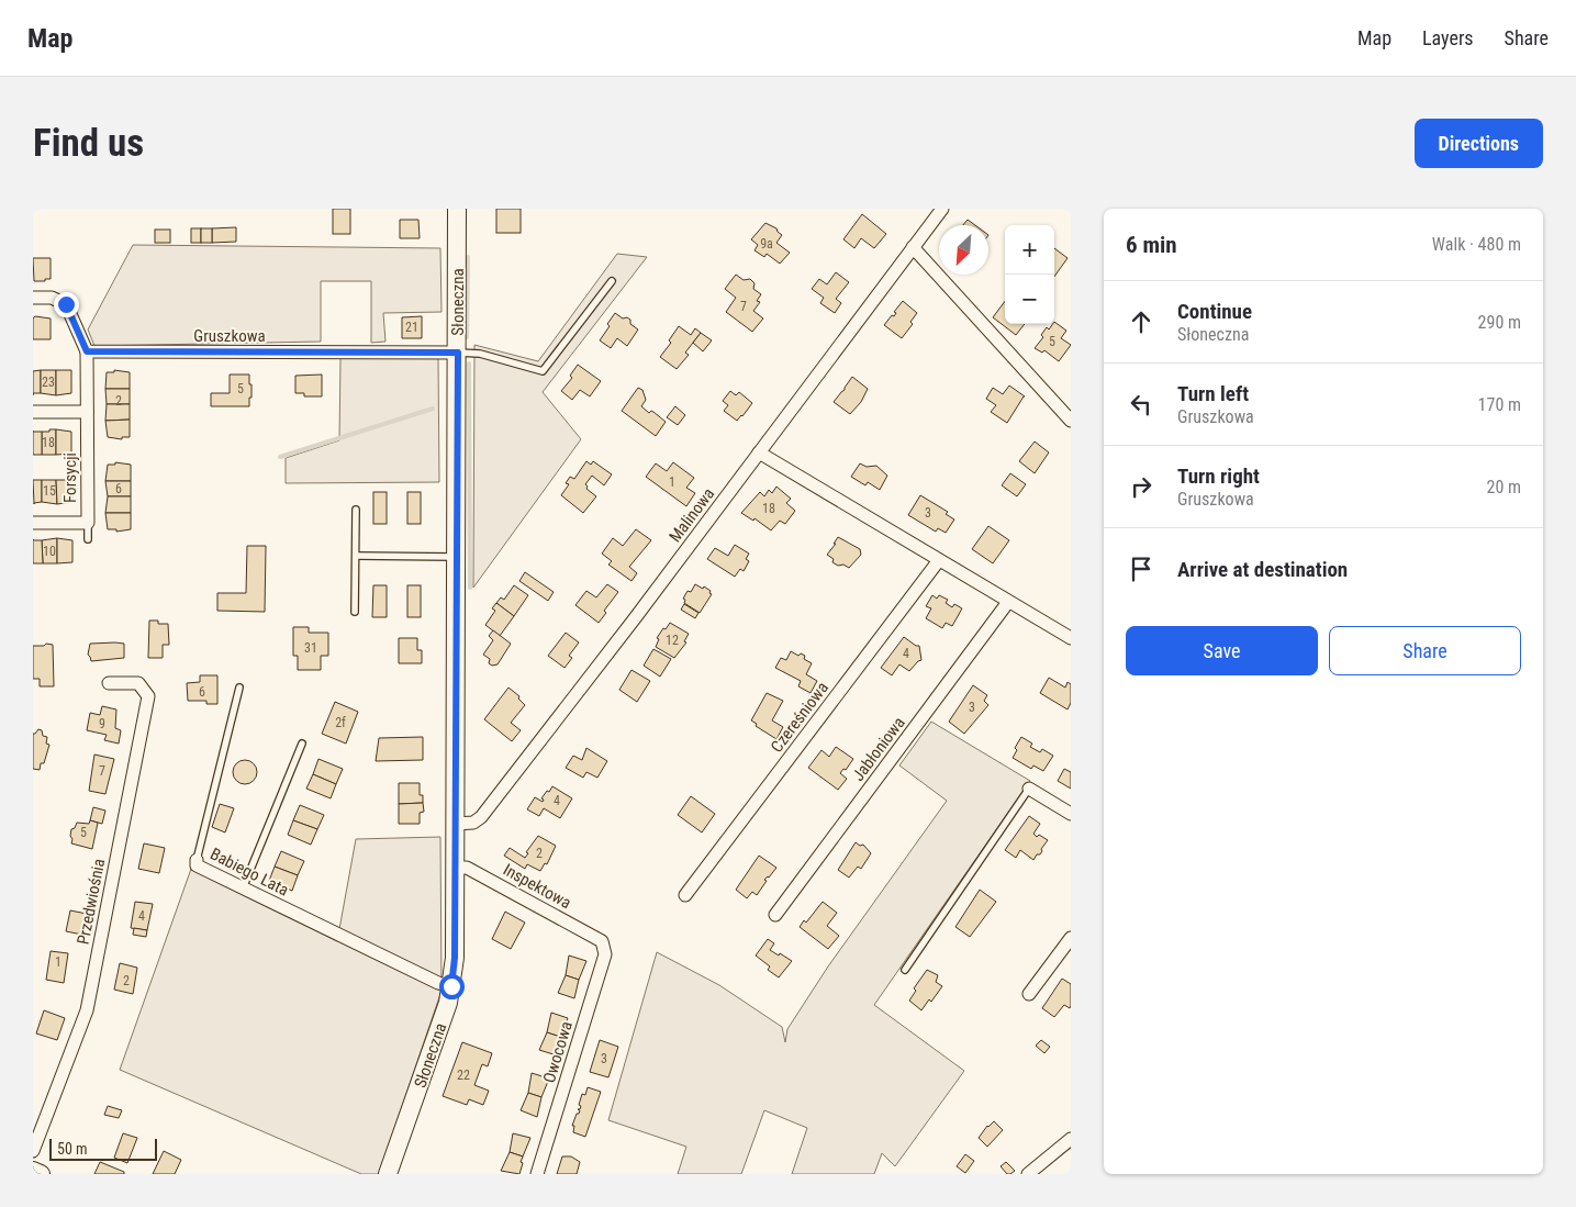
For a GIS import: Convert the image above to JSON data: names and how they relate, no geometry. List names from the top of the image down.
{
  "streets": {
    "street": [
      "Słoneczna",
      "Gruszkowa",
      "Forsycji",
      "Malinowa",
      "Czereśniowa",
      "Jabłoniowa",
      "Babiego Lata",
      "Inspektowa",
      "Przedwiośnia",
      "Owocowa"
    ]
  },
  "crossings": [
    ["Słoneczna", "Gruszkowa"],
    ["Słoneczna", "Malinowa"],
    ["Słoneczna", "Babiego Lata"],
    ["Słoneczna", "Inspektowa"],
    ["Gruszkowa", "Forsycji"],
    ["Inspektowa", "Owocowa"]
  ],
  "house_numbers": [
    "9a",
    "7",
    "21",
    "5",
    "23",
    "5",
    "2",
    "18",
    "1",
    "6",
    "15",
    "18",
    "3",
    "10",
    "12",
    "31",
    "4",
    "6",
    "3",
    "2f",
    "9",
    "7",
    "4",
    "5",
    "2",
    "4",
    "1",
    "2",
    "3",
    "22"
  ],
  "scale_bar": "50 m",
  "north": "bottom left",
  "page": {
    "header": "Map",
    "nav": ["Map", "Layers", "Share"],
    "buttons": [
      "Directions",
      ["Save", "Share"]
    ],
    "title": "Find us",
    "heading": ["6 min", "Walk · 480 m"],
    "map_buttons": ["+", "−"],
    "list": [
      ["Continue", "Słoneczna", "290 m"],
      ["Turn left", "Gruszkowa", "170 m"],
      ["Turn right", "Gruszkowa", "20 m"],
      "Arrive at destination"
    ],
    "scale": "50 m"
  }
}
